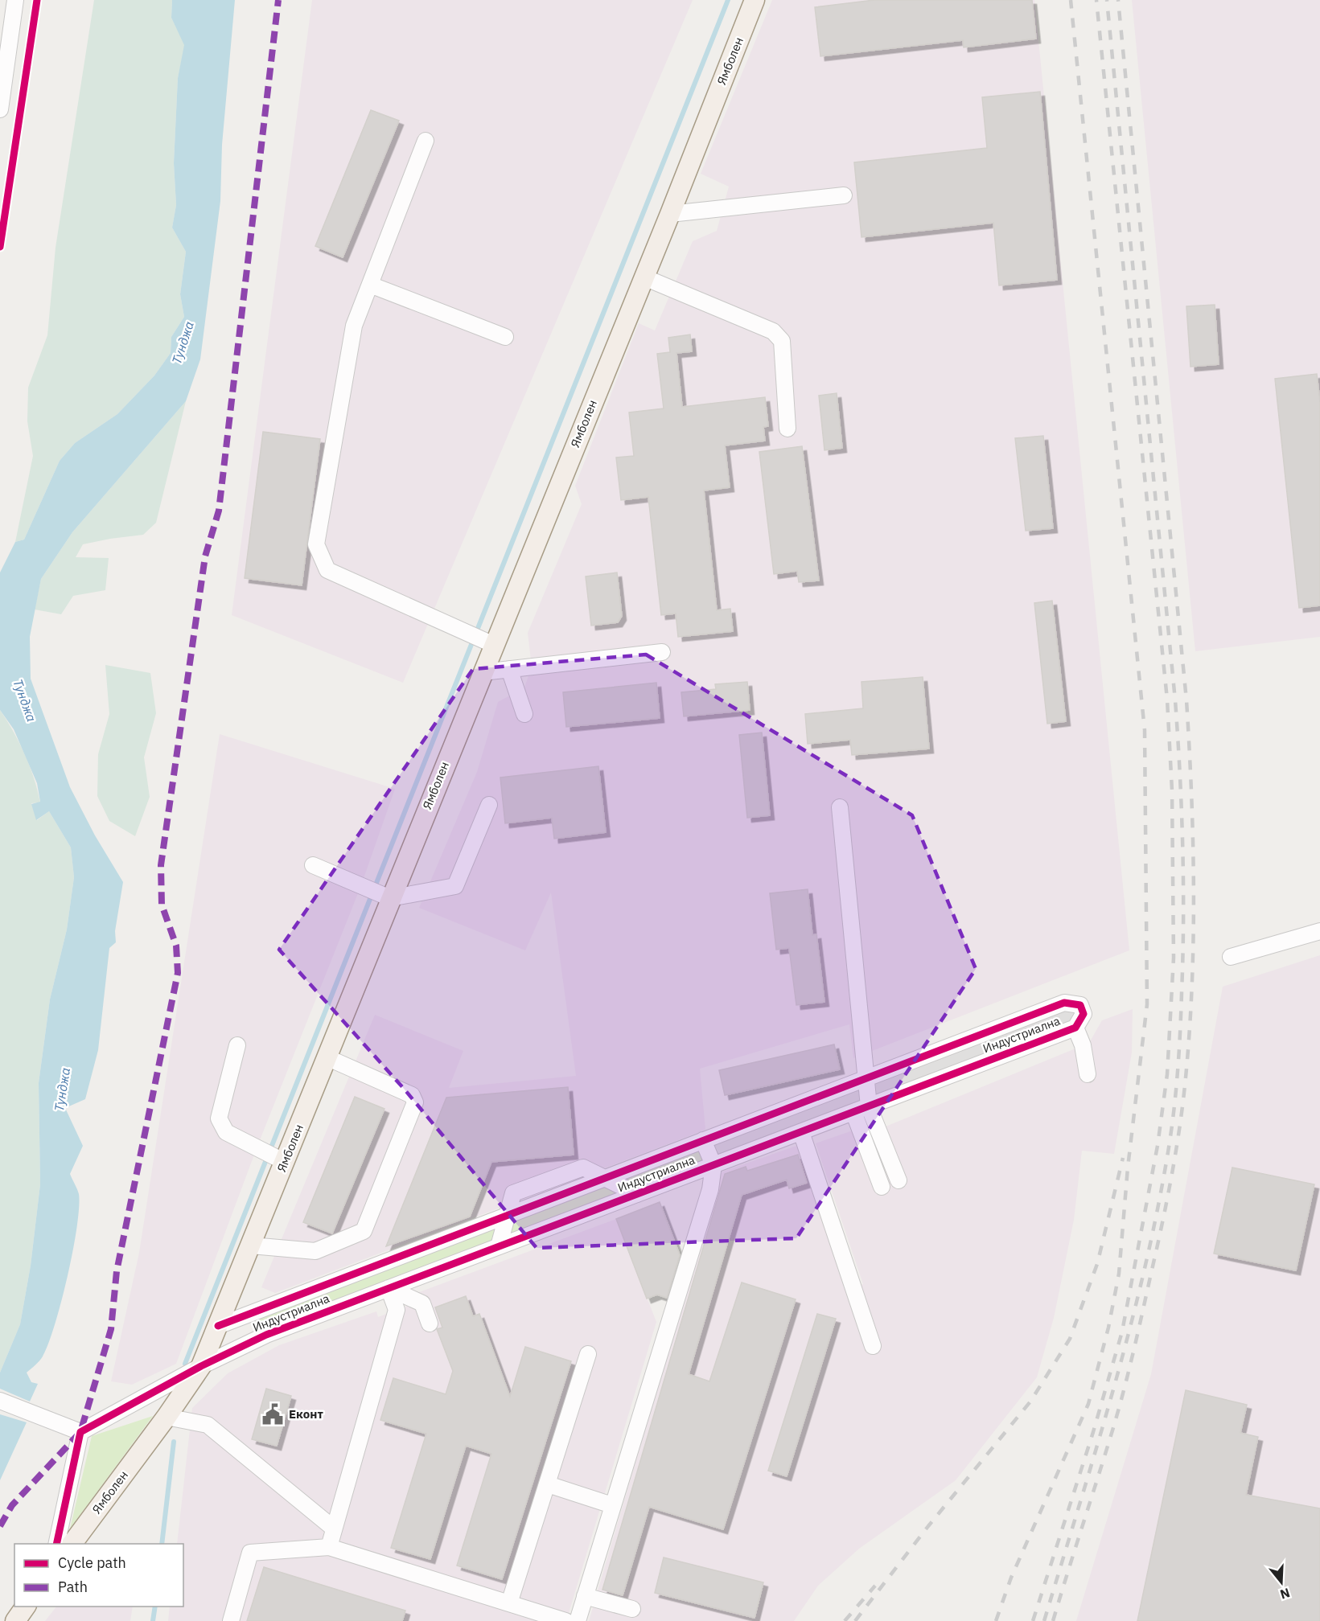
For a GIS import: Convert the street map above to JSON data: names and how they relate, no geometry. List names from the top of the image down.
{
  "streets": {
    "main road": ["Ямболен"],
    "street": ["Индустриална"]
  },
  "crossings": [
    ["Ямболен", "Индустриална"]
  ],
  "water": ["Тунджа"],
  "places": {
    "public building": ["Еконт"]
  },
  "legend": ["Cycle path", "Path"],
  "north": "bottom"
}
